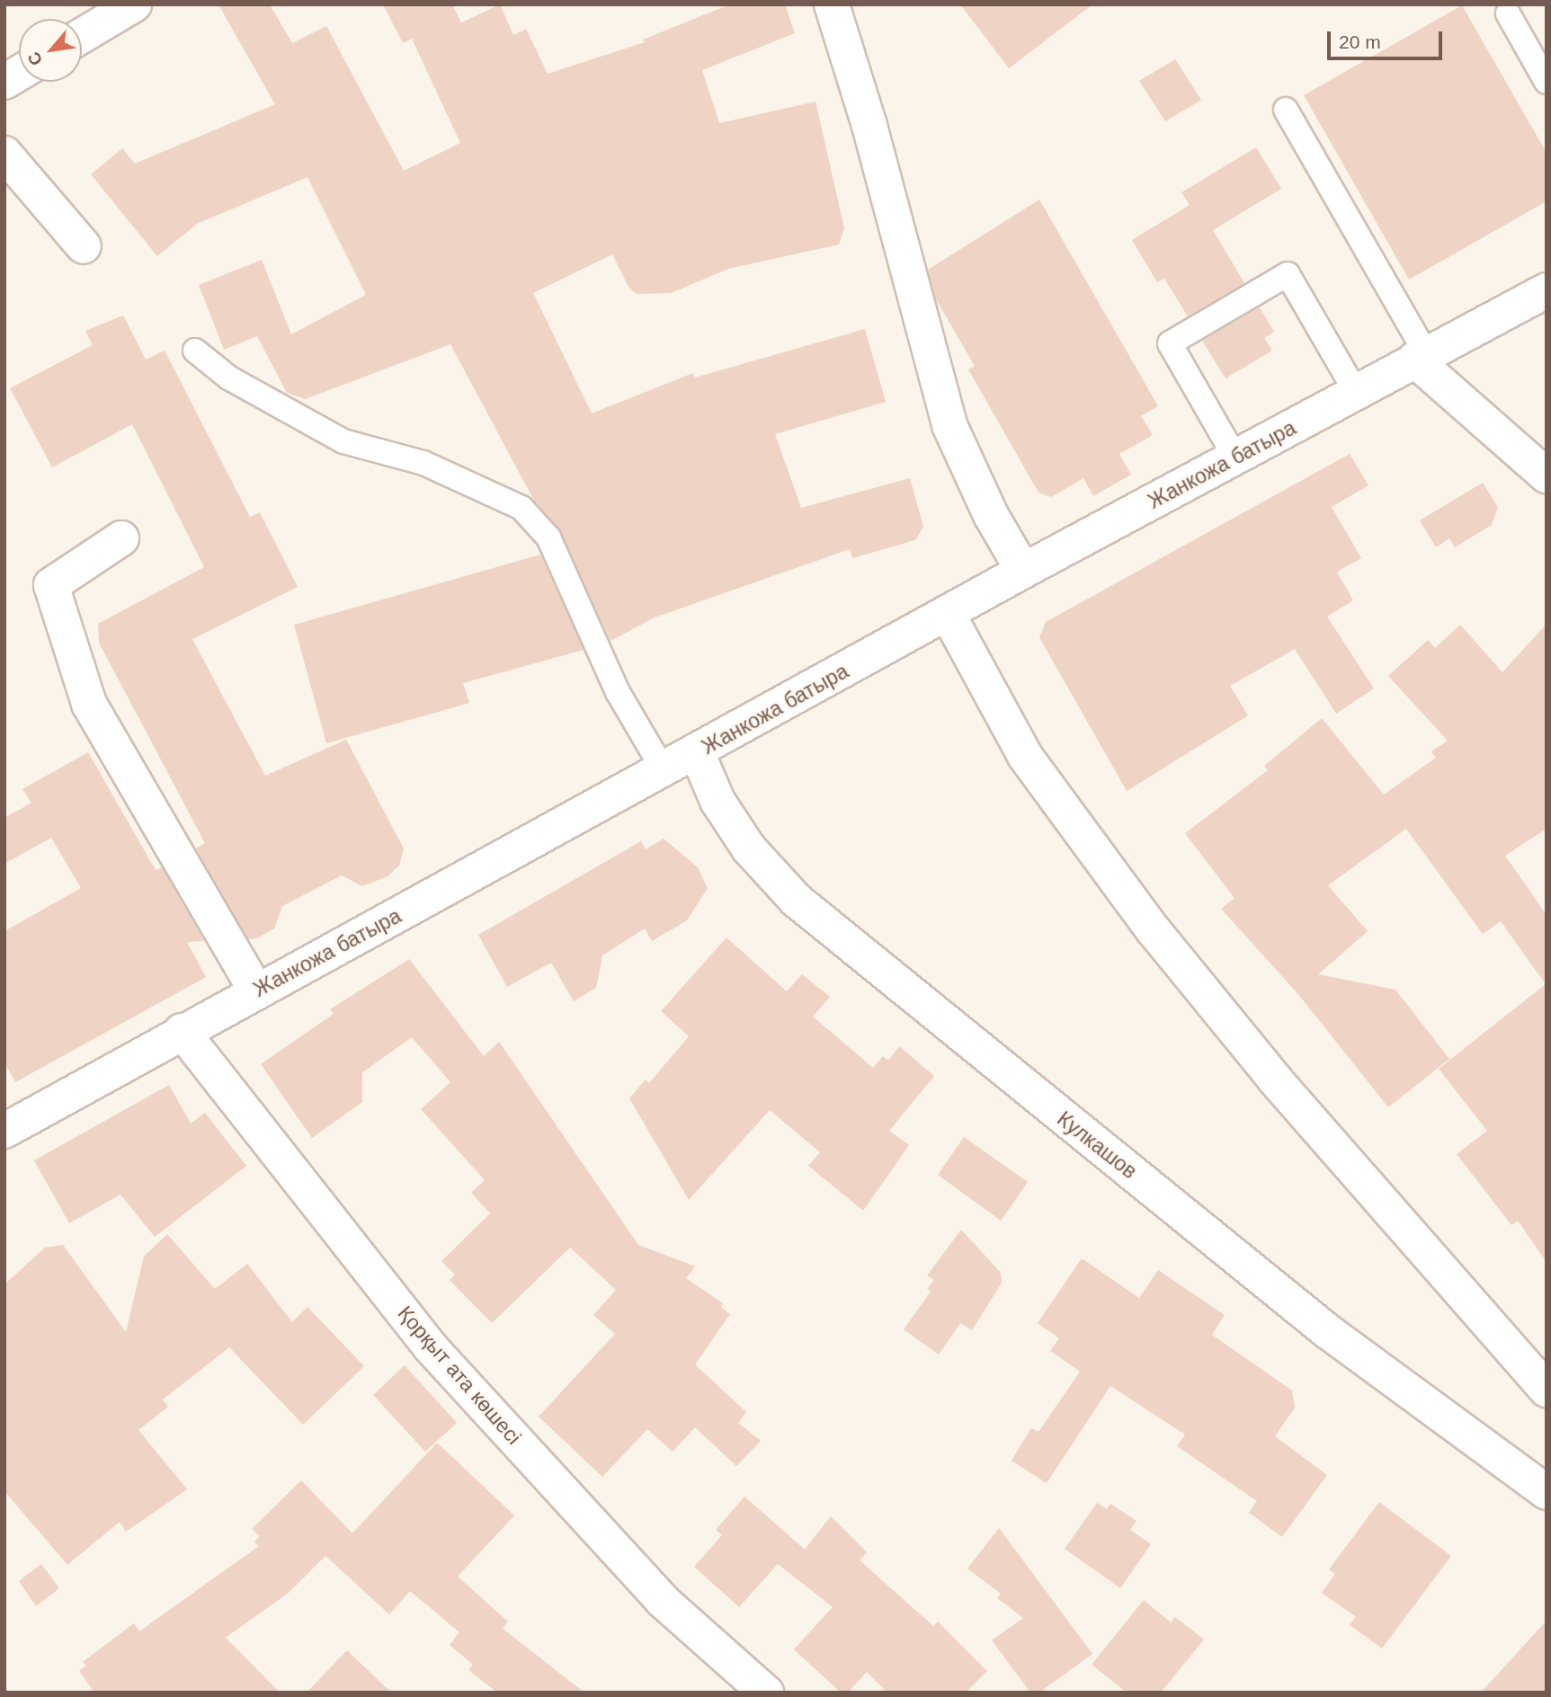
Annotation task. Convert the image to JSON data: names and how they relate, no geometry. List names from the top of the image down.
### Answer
{
  "streets": {
    "street": ["Жанкожа батыра", "Кулкашов", "Қорқыт ата көшесі"]
  },
  "crossings": [
    ["Жанкожа батыра", "Кулкашов"],
    ["Жанкожа батыра", "Қорқыт ата көшесі"]
  ],
  "scale_bar": "20 m",
  "north": "bottom left"
}
